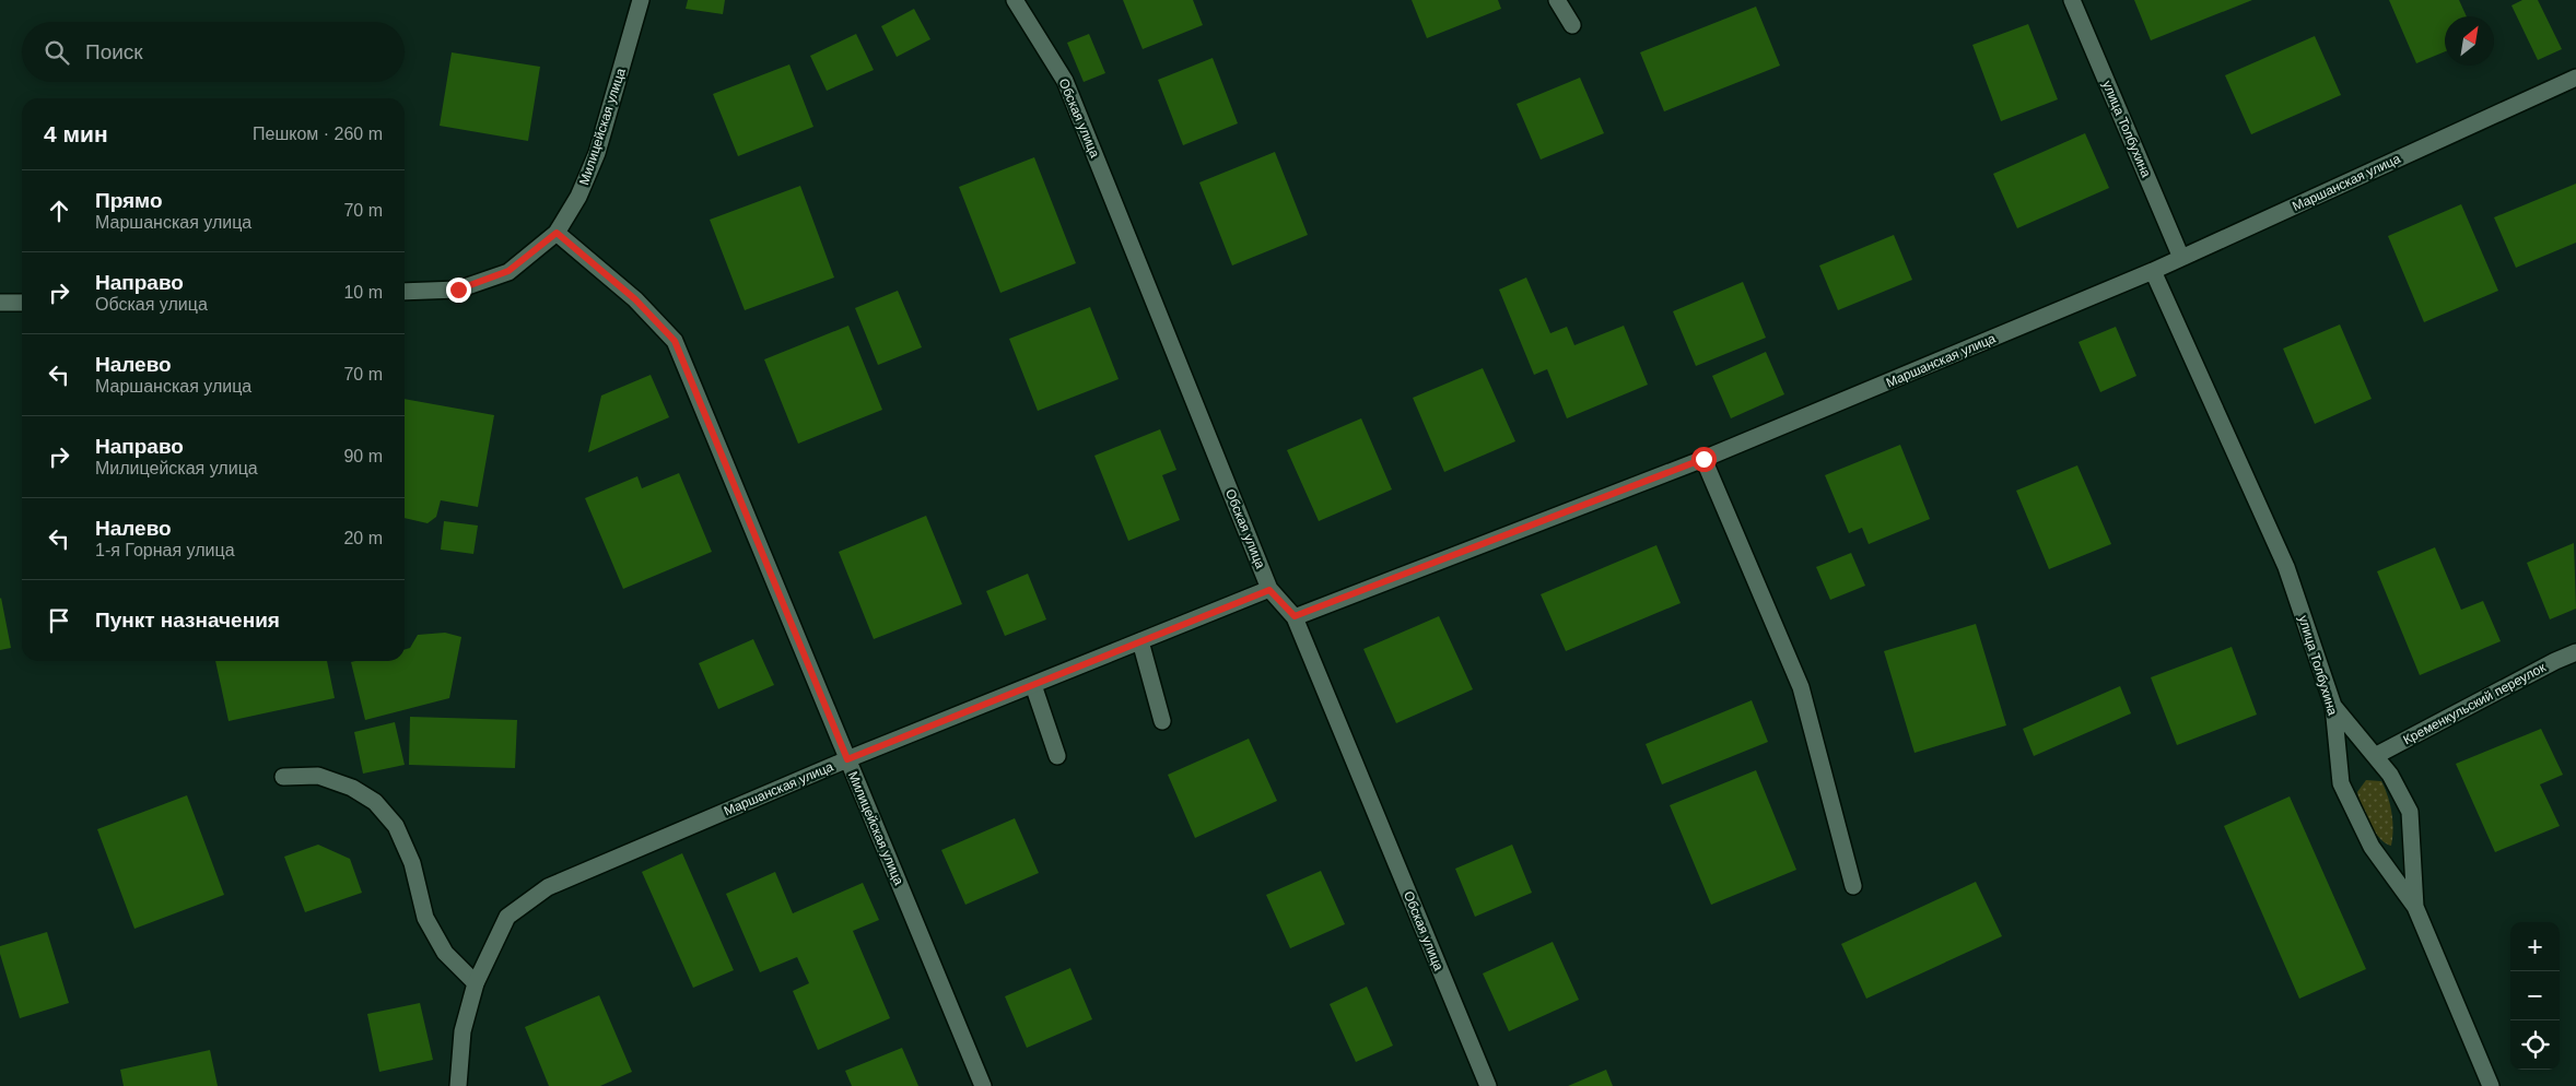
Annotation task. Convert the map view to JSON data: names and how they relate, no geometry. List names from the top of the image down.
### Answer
{
  "streets": {
    "street": [
      "Обская улица",
      "Милицейская улица",
      "улица Толбухина",
      "Маршанская улица",
      "Кременкульский переулок"
    ]
  },
  "crossings": [
    ["Обская улица", "Маршанская улица"],
    ["Милицейская улица", "Маршанская улица"],
    ["улица Толбухина", "Маршанская улица"]
  ],
  "north": "top right",
  "page": {
    "search": "Поиск",
    "heading": ["4 мин", "Пешком · 260 m"],
    "list": [
      ["Прямо", "Маршанская улица", "70 m"],
      ["Направо", "Обская улица", "10 m"],
      ["Налево", "Маршанская улица", "70 m"],
      ["Направо", "Милицейская улица", "90 m"],
      ["Налево", "1-я Горная улица", "20 m"],
      "Пункт назначения"
    ],
    "map_buttons": ["+", "−"]
  }
}
